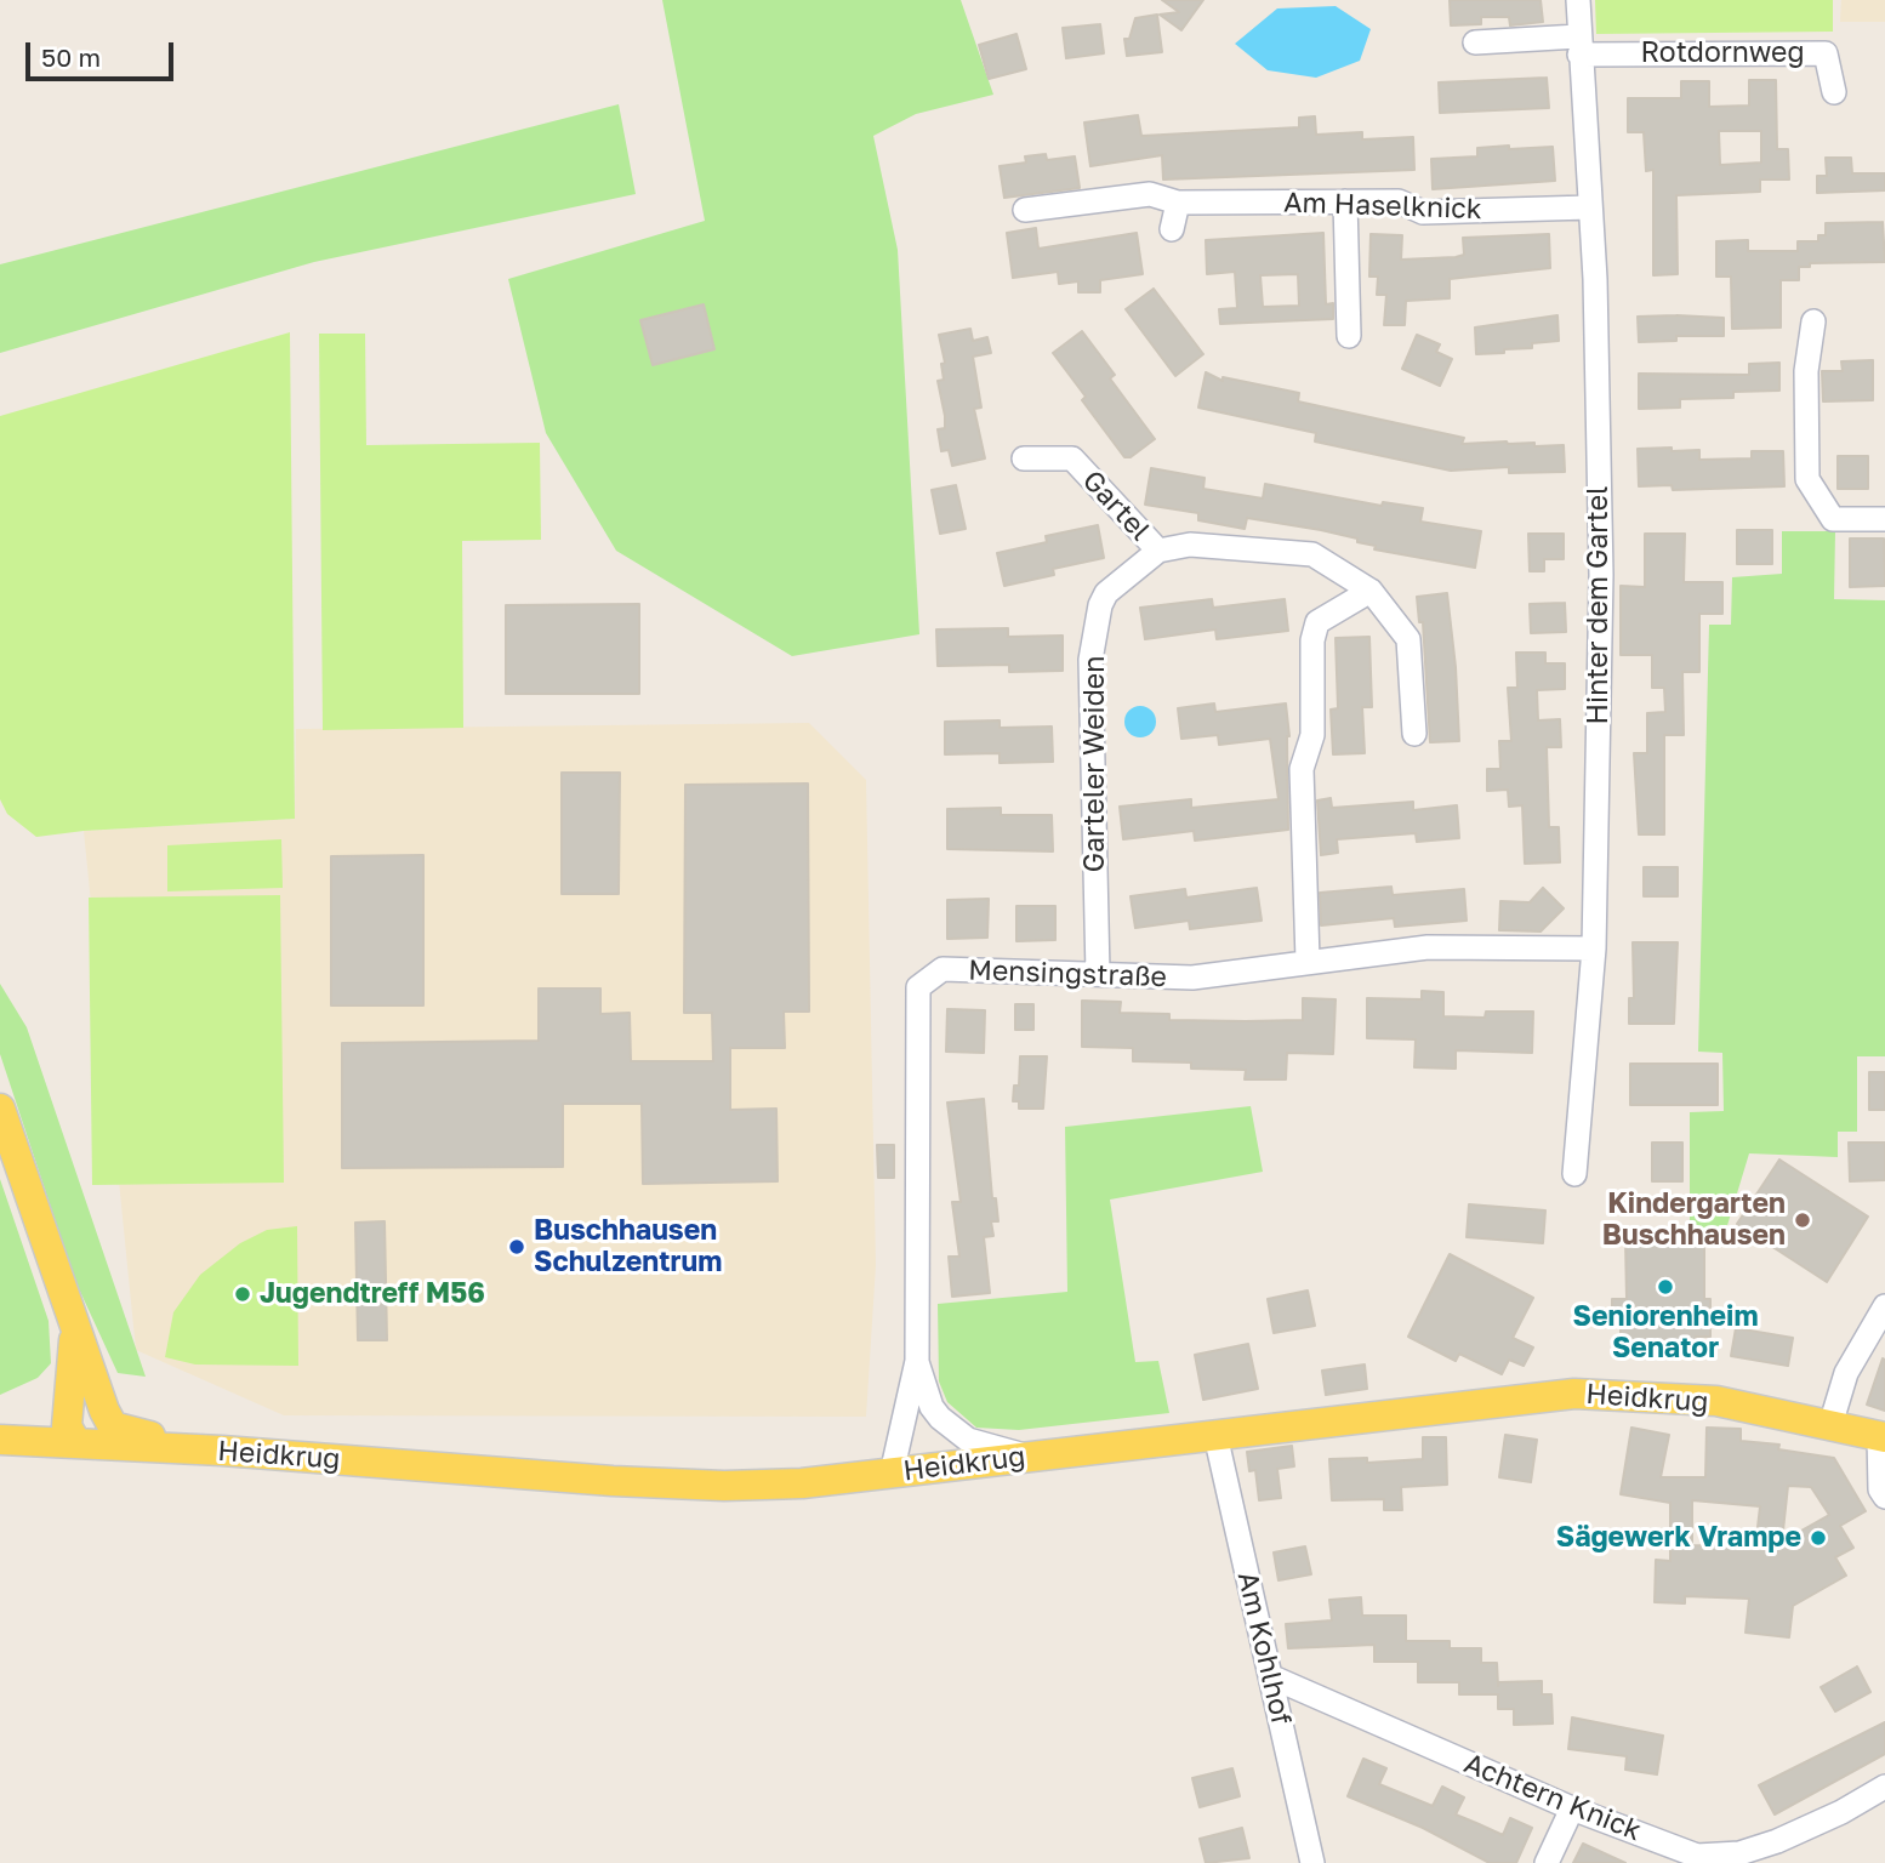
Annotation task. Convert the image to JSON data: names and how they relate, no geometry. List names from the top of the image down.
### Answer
{
  "streets": {
    "main road": ["Heidkrug"],
    "street": [
      "Rotdornweg",
      "Am Haselknick",
      "Gartel",
      "Hinter dem Gartel",
      "Garteler Weiden",
      "Mensingstraße",
      "Am Kohlhof",
      "Achtern Knick"
    ]
  },
  "crossings": [
    ["Rotdornweg", "Hinter dem Gartel"],
    ["Am Haselknick", "Hinter dem Gartel"],
    ["Gartel", "Garteler Weiden"],
    ["Hinter dem Gartel", "Mensingstraße"],
    ["Garteler Weiden", "Mensingstraße"],
    ["Mensingstraße", "Heidkrug"],
    ["Heidkrug", "Am Kohlhof"],
    ["Am Kohlhof", "Achtern Knick"]
  ],
  "places": [
    "Kindergarten Buschhausen",
    "Buschhausen Schulzentrum",
    "Seniorenheim Senator",
    "Jugendtreff M56",
    "Sägewerk Vrampe"
  ],
  "scale_bar": "50 m"
}
